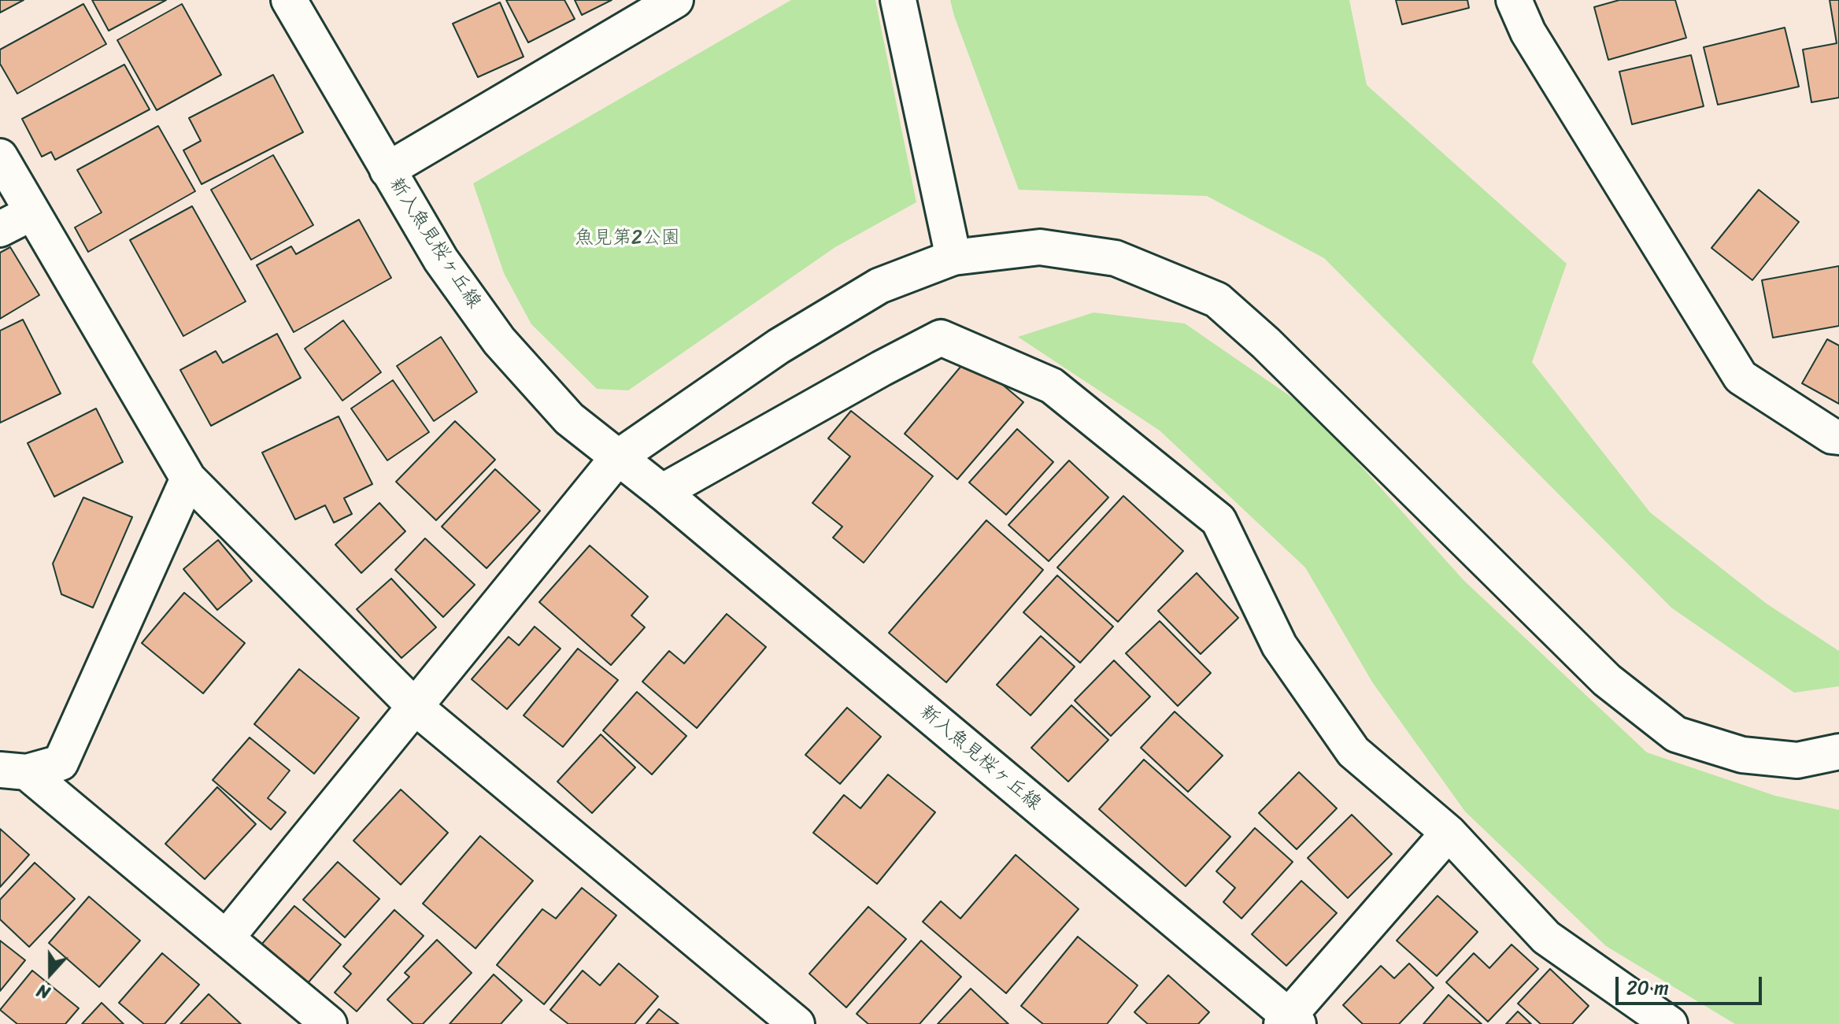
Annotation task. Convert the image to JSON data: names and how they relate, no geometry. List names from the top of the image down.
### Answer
{
  "streets": {
    "street": ["新入魚見桜ヶ丘線"]
  },
  "parks": ["魚見第2公園"],
  "scale_bar": "20 m",
  "north": "bottom"
}
